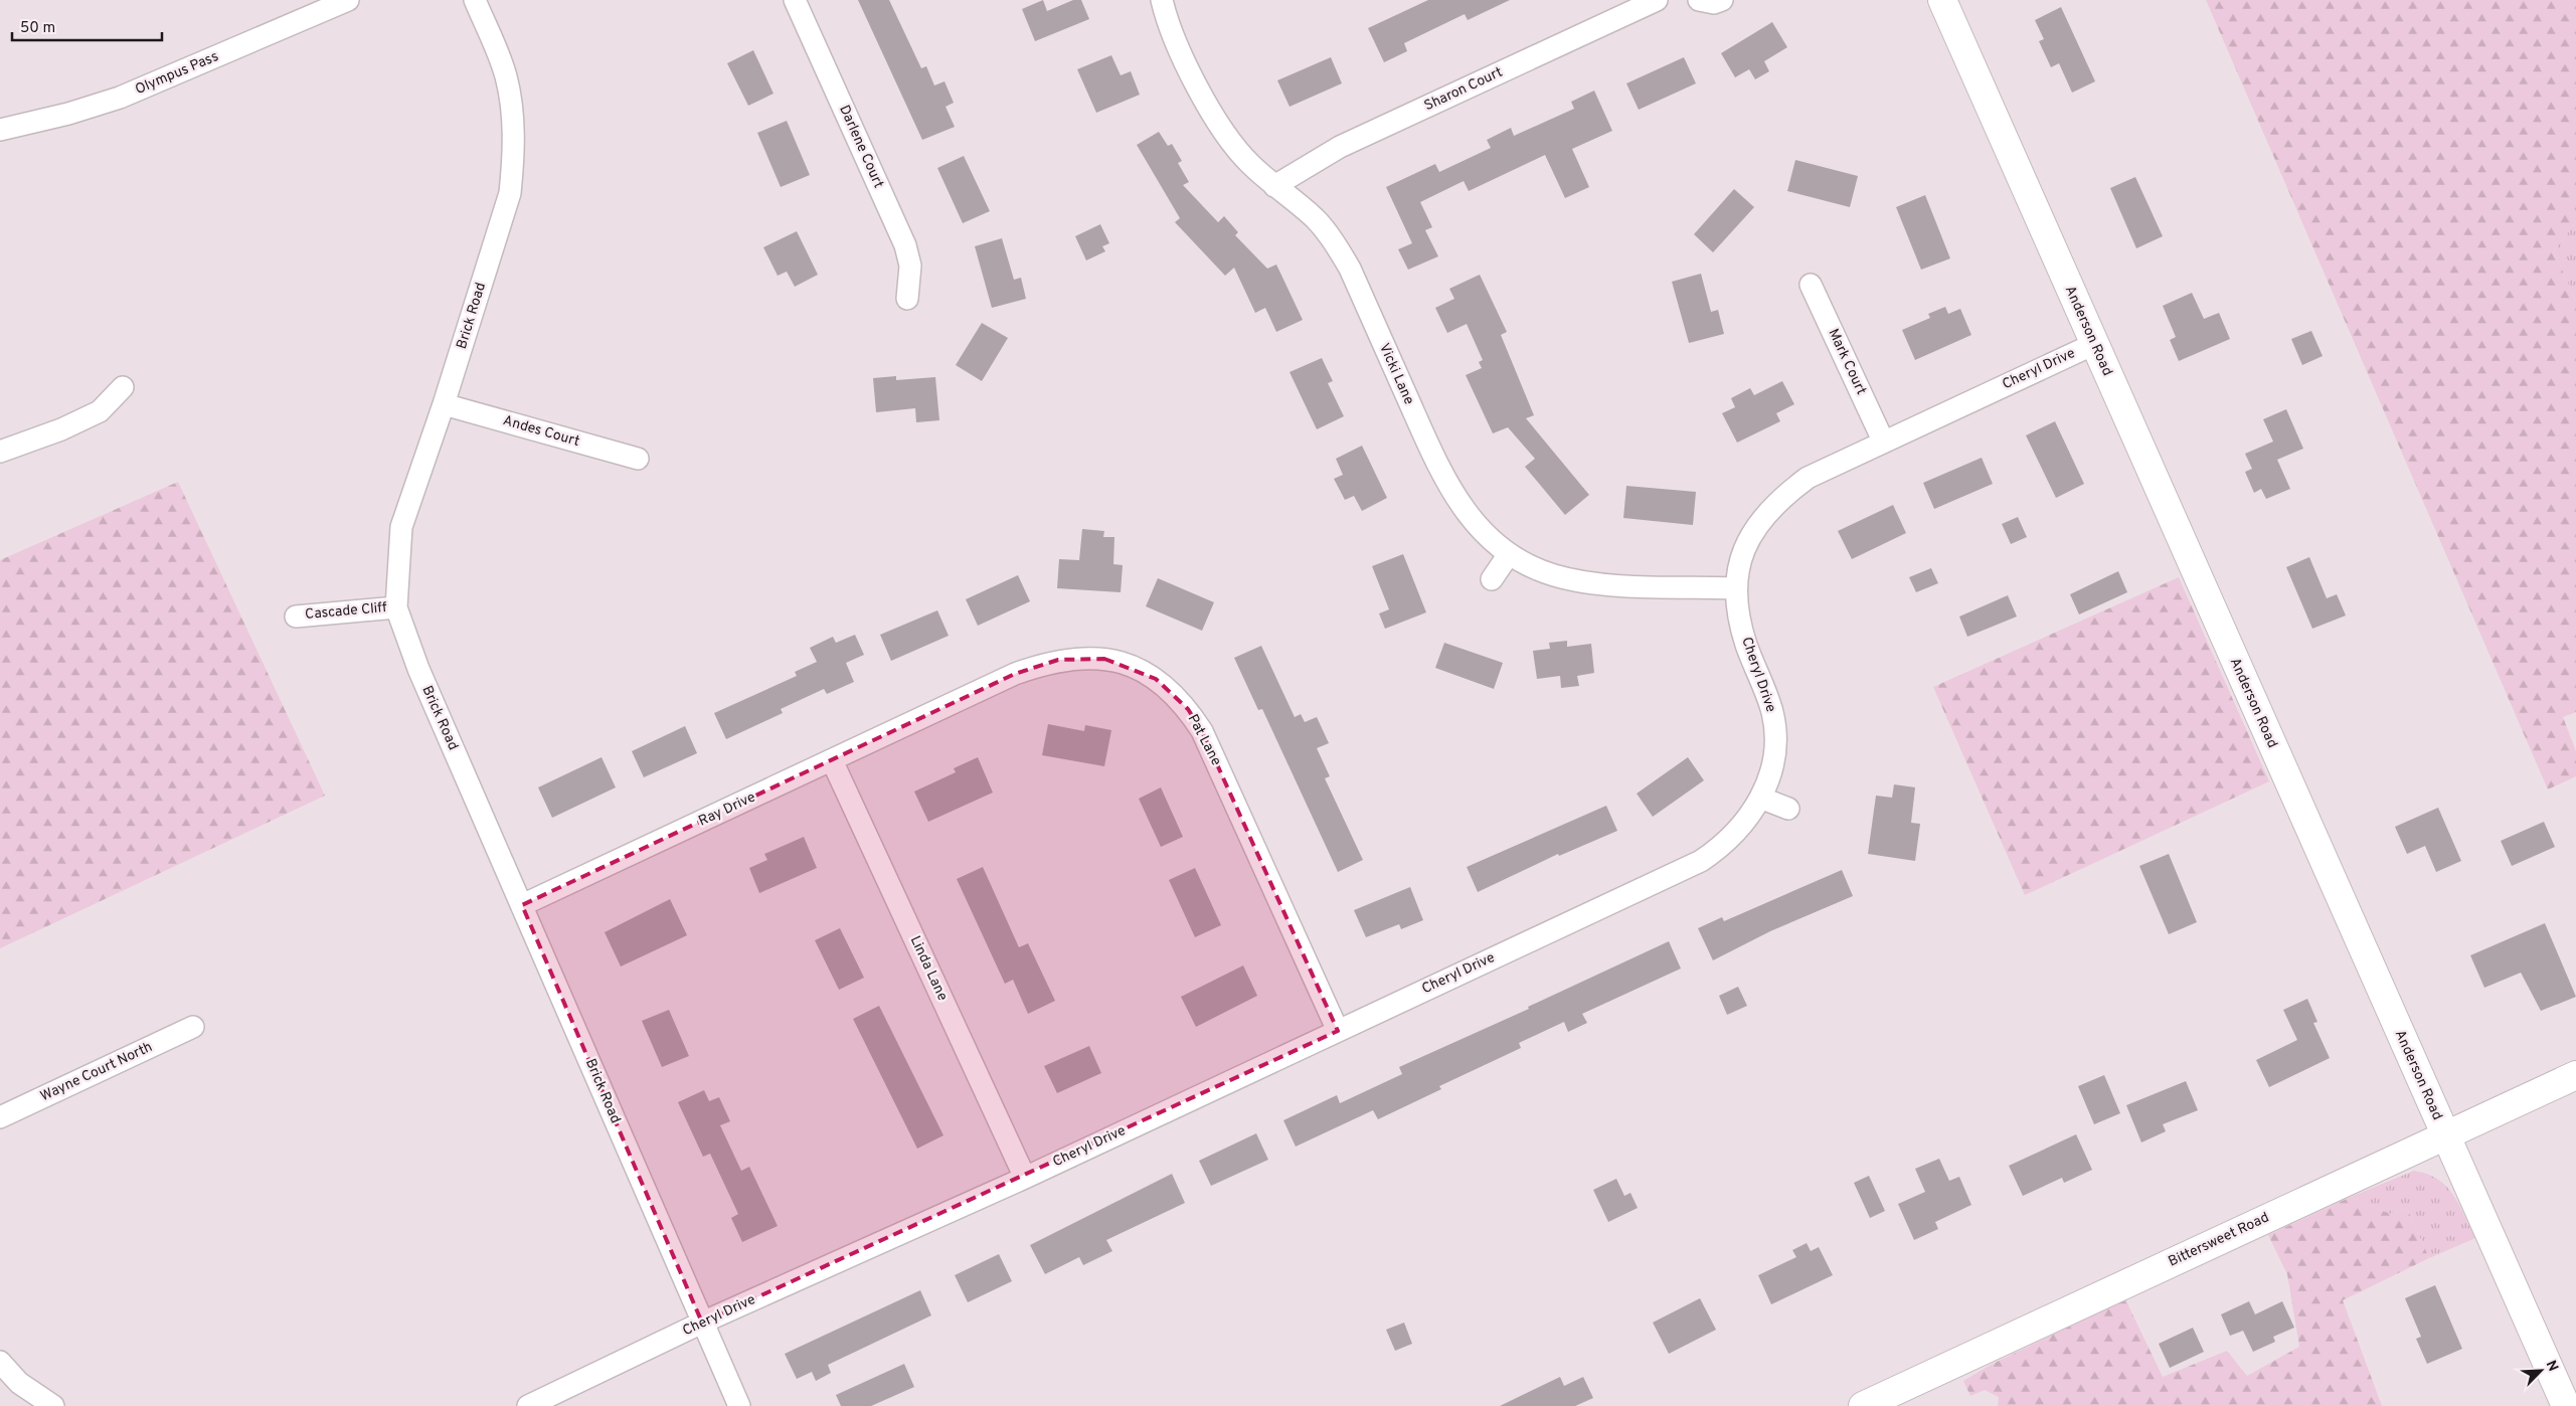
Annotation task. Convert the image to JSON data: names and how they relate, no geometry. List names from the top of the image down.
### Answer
{
  "streets": {
    "street": [
      "Olympus Pass",
      "Sharon Court",
      "Darlene Court",
      "Brick Road",
      "Anderson Road",
      "Mark Court",
      "Cheryl Drive",
      "Vicki Lane",
      "Andes Court",
      "Cascade Cliff",
      "Pat Lane",
      "Ray Drive",
      "Linda Lane",
      "Wayne Court North",
      "Bittersweet Road"
    ]
  },
  "crossings": [
    ["Sharon Court", "Vicki Lane"],
    ["Brick Road", "Cheryl Drive"],
    ["Brick Road", "Andes Court"],
    ["Brick Road", "Cascade Cliff"],
    ["Brick Road", "Ray Drive"],
    ["Anderson Road", "Cheryl Drive"],
    ["Anderson Road", "Bittersweet Road"],
    ["Mark Court", "Cheryl Drive"],
    ["Cheryl Drive", "Vicki Lane"],
    ["Cheryl Drive", "Pat Lane"],
    ["Cheryl Drive", "Linda Lane"],
    ["Pat Lane", "Ray Drive"],
    ["Ray Drive", "Linda Lane"]
  ],
  "scale_bar": "50 m",
  "north": "top right"
}
